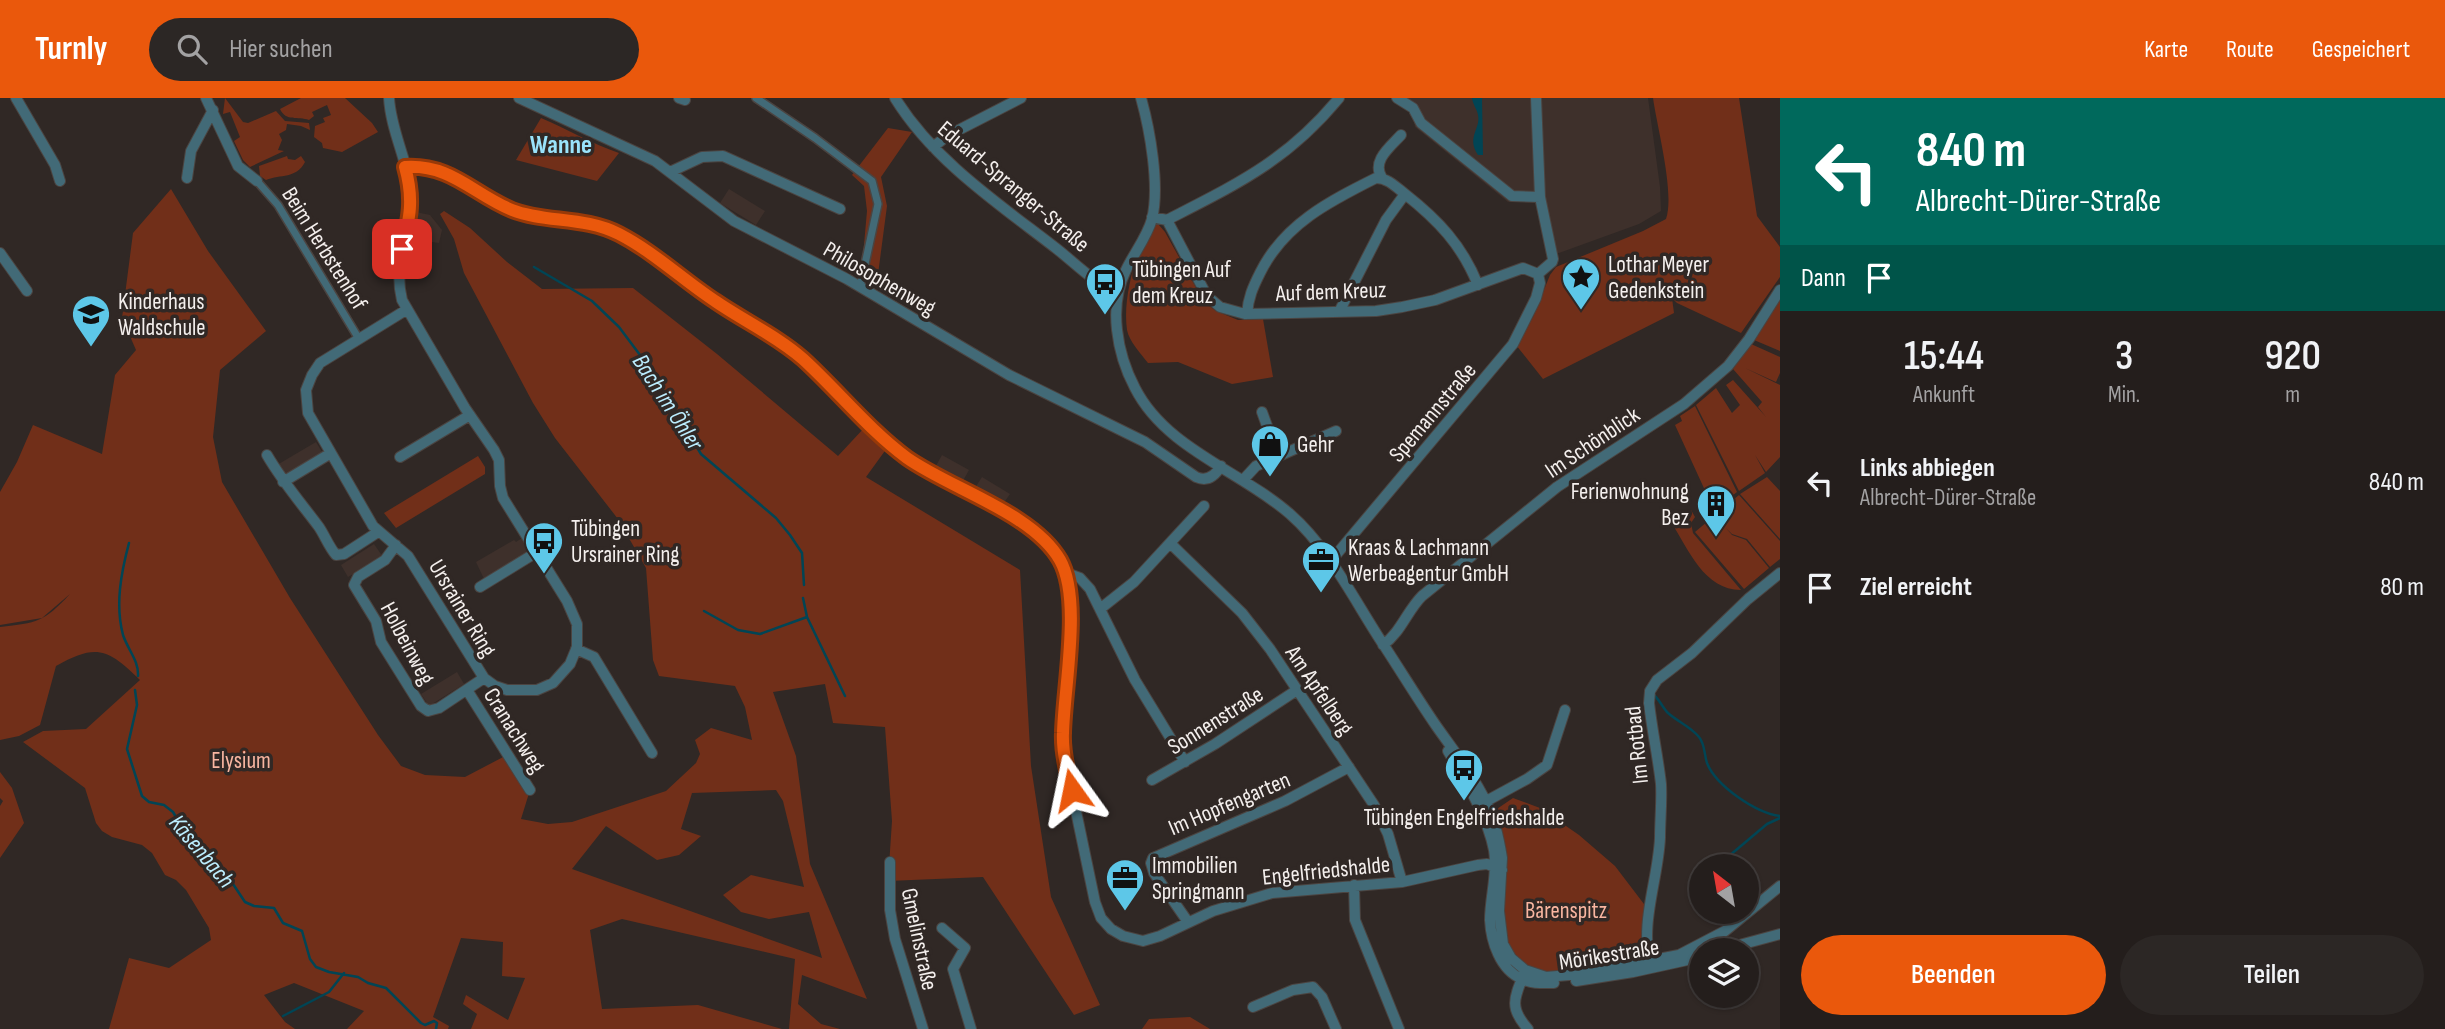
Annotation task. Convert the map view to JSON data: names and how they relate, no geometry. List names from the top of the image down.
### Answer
{
  "streets": {
    "street": [
      "Eduard-Spranger-Straße",
      "Beim Herbstenhof",
      "Philosophenweg",
      "Auf dem Kreuz",
      "Spemannstraße",
      "Im Schönblick",
      "Ursrainer Ring",
      "Holbeinweg",
      "Am Apfelberg",
      "Sonnenstraße",
      "Cranachweg",
      "Im Rotbad",
      "Im Hopfengarten",
      "Engelfriedshalde",
      "Gmelinstraße",
      "Mörikestraße"
    ]
  },
  "crossings": [
    ["Beim Herbstenhof", "Ursrainer Ring"],
    ["Auf dem Kreuz", "Spemannstraße"],
    ["Ursrainer Ring", "Holbeinweg"],
    ["Holbeinweg", "Cranachweg"],
    ["Am Apfelberg", "Sonnenstraße"],
    ["Am Apfelberg", "Im Hopfengarten"],
    ["Am Apfelberg", "Engelfriedshalde"],
    ["Im Rotbad", "Mörikestraße"],
    ["Im Hopfengarten", "Engelfriedshalde"]
  ],
  "districts": ["Wanne"],
  "water": ["Bach im Öhler", "Käsenbach"],
  "parks": ["Elysium", "Bärenspitz"],
  "places": {
    "place": ["Lothar Meyer Gedenkstein"],
    "bus stop": ["Tübingen Auf dem Kreuz", "Tübingen Ursrainer Ring", "Tübingen Engelfriedshalde"],
    "school or university": ["Kinderhaus Waldschule"],
    "shop": ["Gehr"],
    "building": ["Ferienwohnung Bez"],
    "office": ["Kraas & Lachmann Werbeagentur GmbH", "Immobilien Springmann"]
  },
  "north": "top left",
  "page": {
    "header": "Turnly",
    "search": "Hier suchen",
    "nav": ["Karte", "Route", "Gespeichert"],
    "turn": ["840 m", "Albrecht-Dürer-Straße"],
    "then": "Dann",
    "eta": [
      "15:44",
      "Ankunft",
      "3",
      "Min.",
      "920",
      "m"
    ],
    "list": [
      {
        "name": "Links abbiegen",
        "note": "Albrecht-Dürer-Straße",
        "value": "840 m"
      },
      {
        "name": "Ziel erreicht",
        "value": "80 m"
      }
    ],
    "buttons": ["Beenden", "Teilen"]
  }
}
